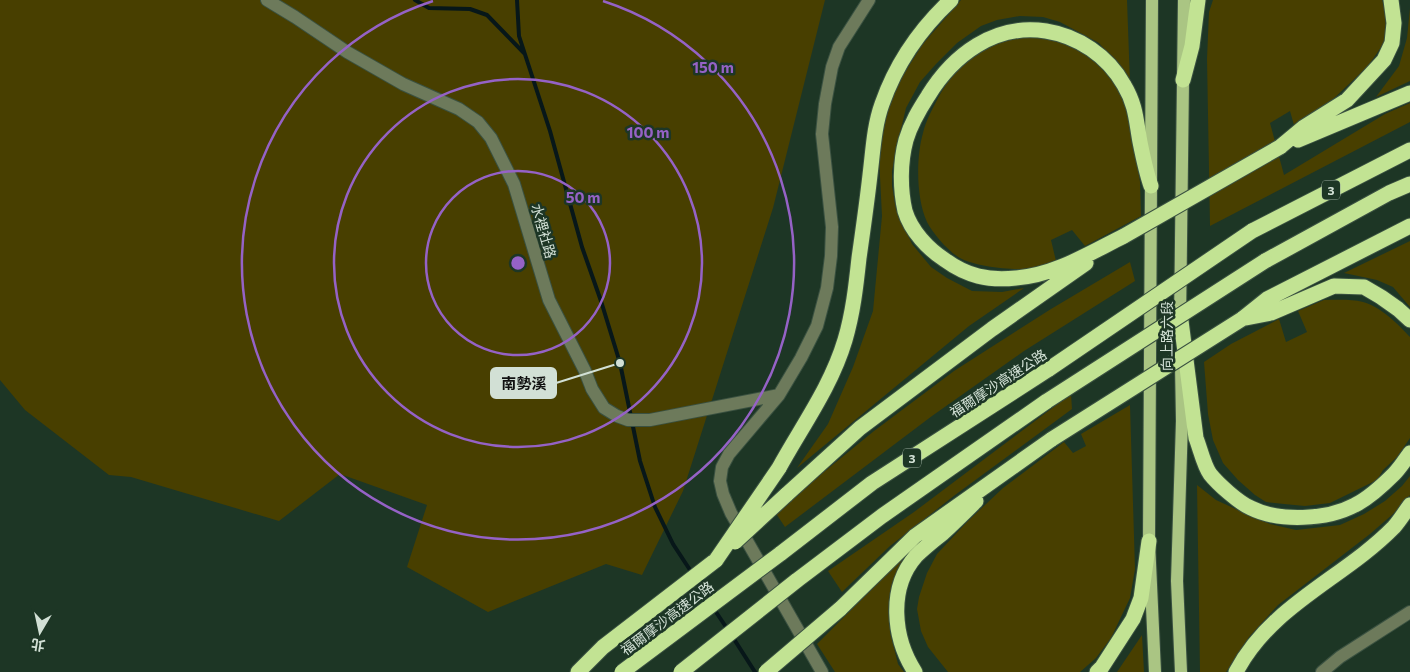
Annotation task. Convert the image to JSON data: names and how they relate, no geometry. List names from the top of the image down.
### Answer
{
  "streets": {
    "highway": ["3", "福爾摩沙高速公路"],
    "main road": ["向上路六段"],
    "street": ["水裡社路"]
  },
  "places": ["南勢溪"],
  "north": "bottom",
  "rings": ["150 m", "100 m", "50 m"]
}
